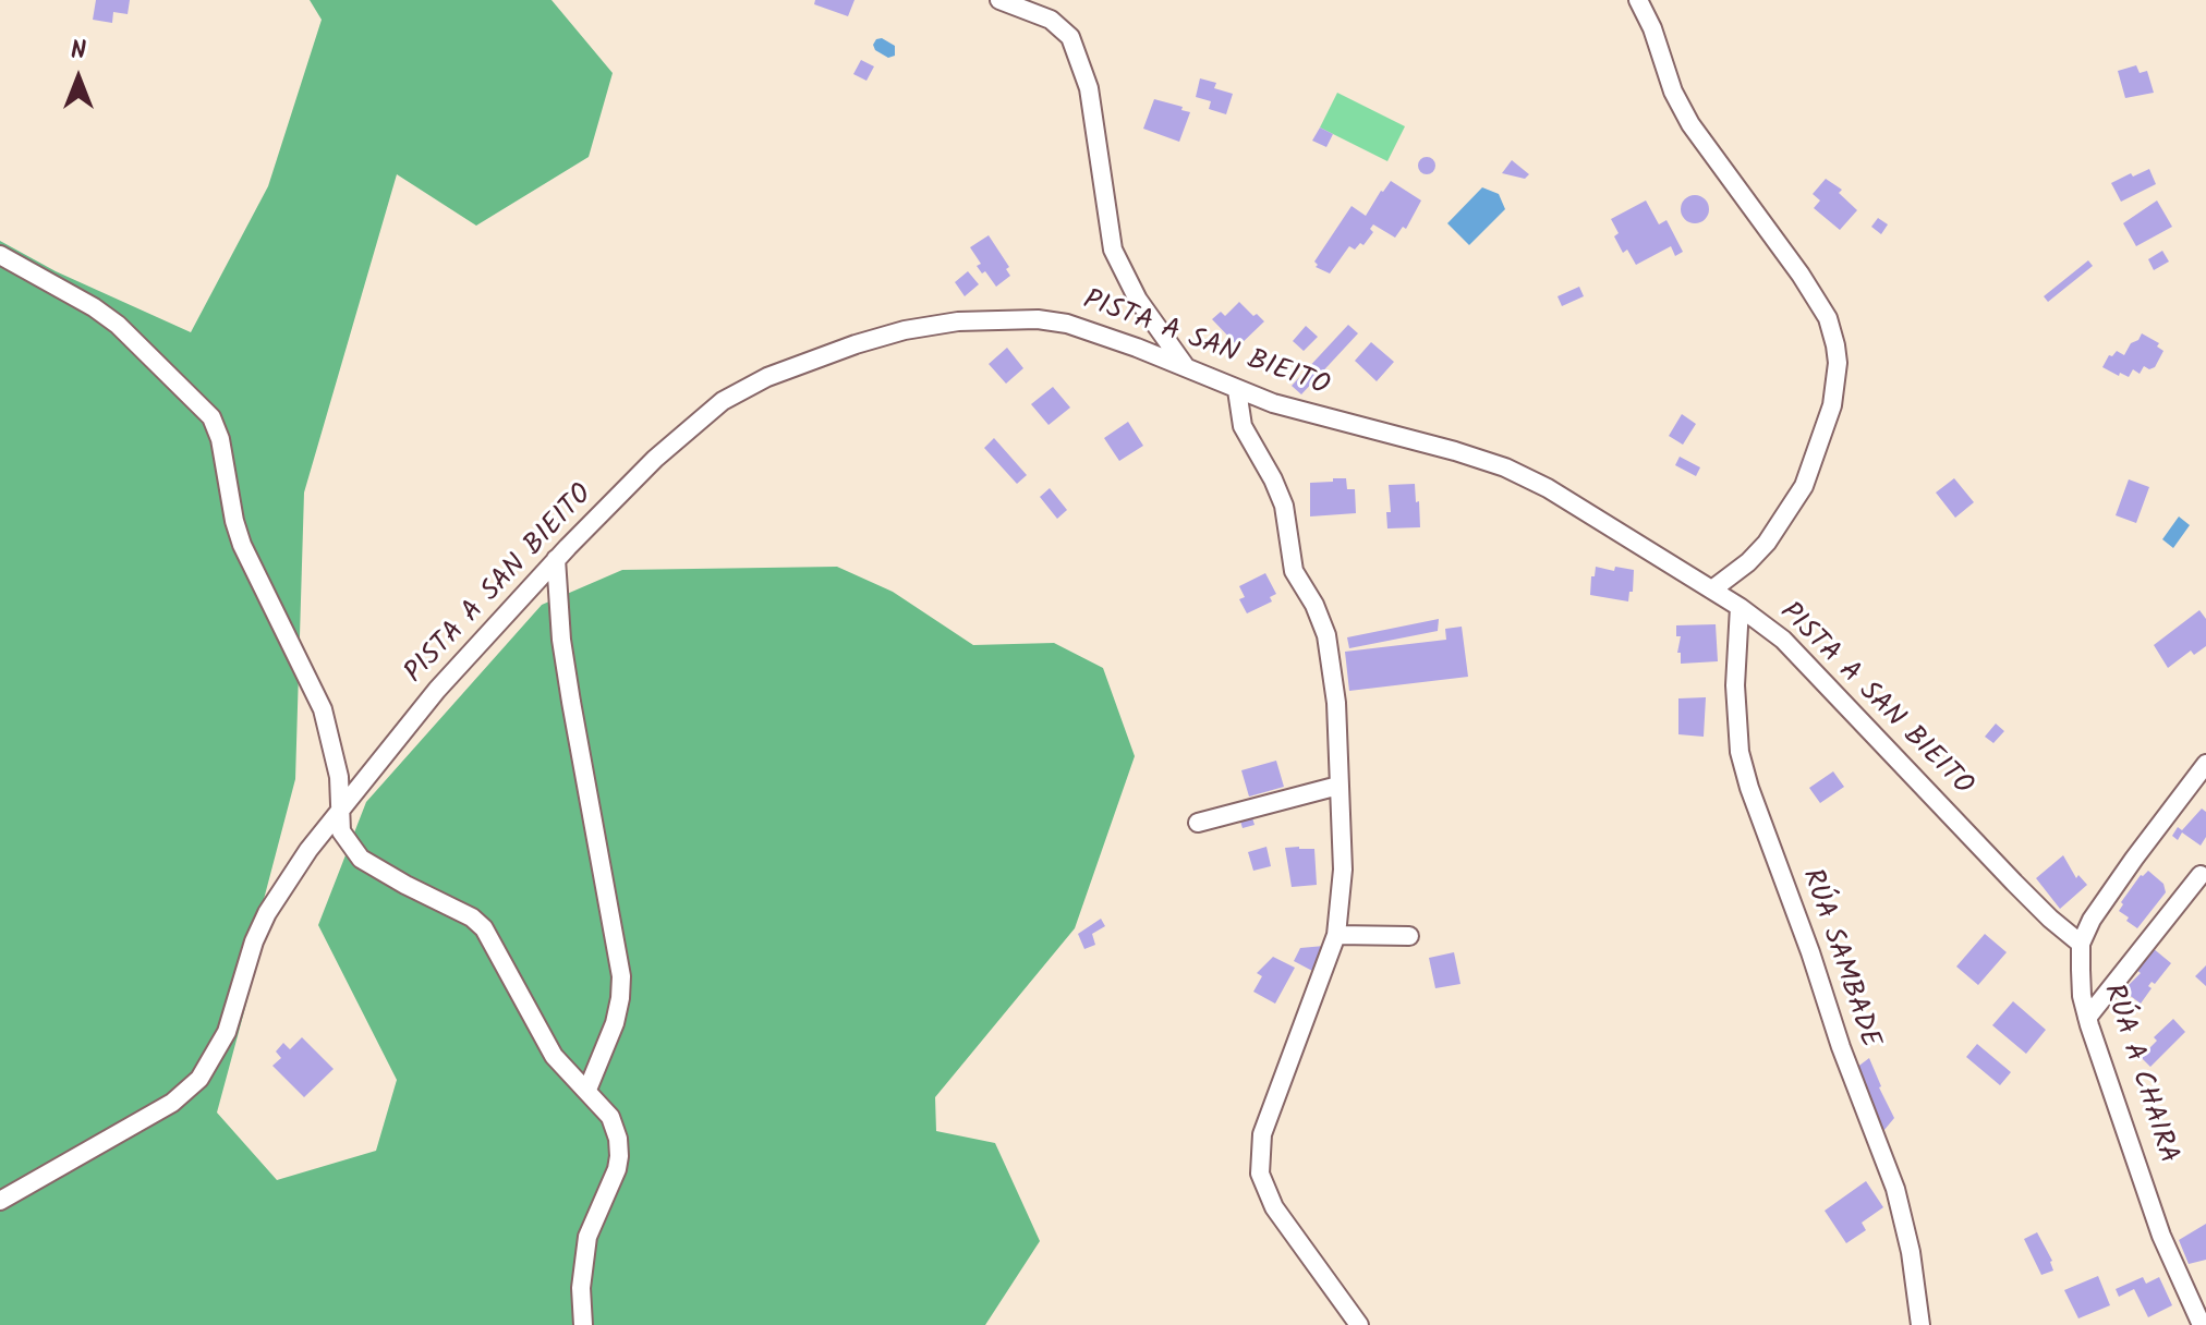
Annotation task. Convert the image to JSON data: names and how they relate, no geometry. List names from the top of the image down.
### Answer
{
  "streets": {
    "street": ["PISTA A SAN BIEITO", "RÚA SAMBADE", "RÚA A CHAIRA"]
  },
  "crossings": [
    ["PISTA A SAN BIEITO", "RÚA SAMBADE"],
    ["PISTA A SAN BIEITO", "RÚA A CHAIRA"]
  ],
  "north": "top"
}
